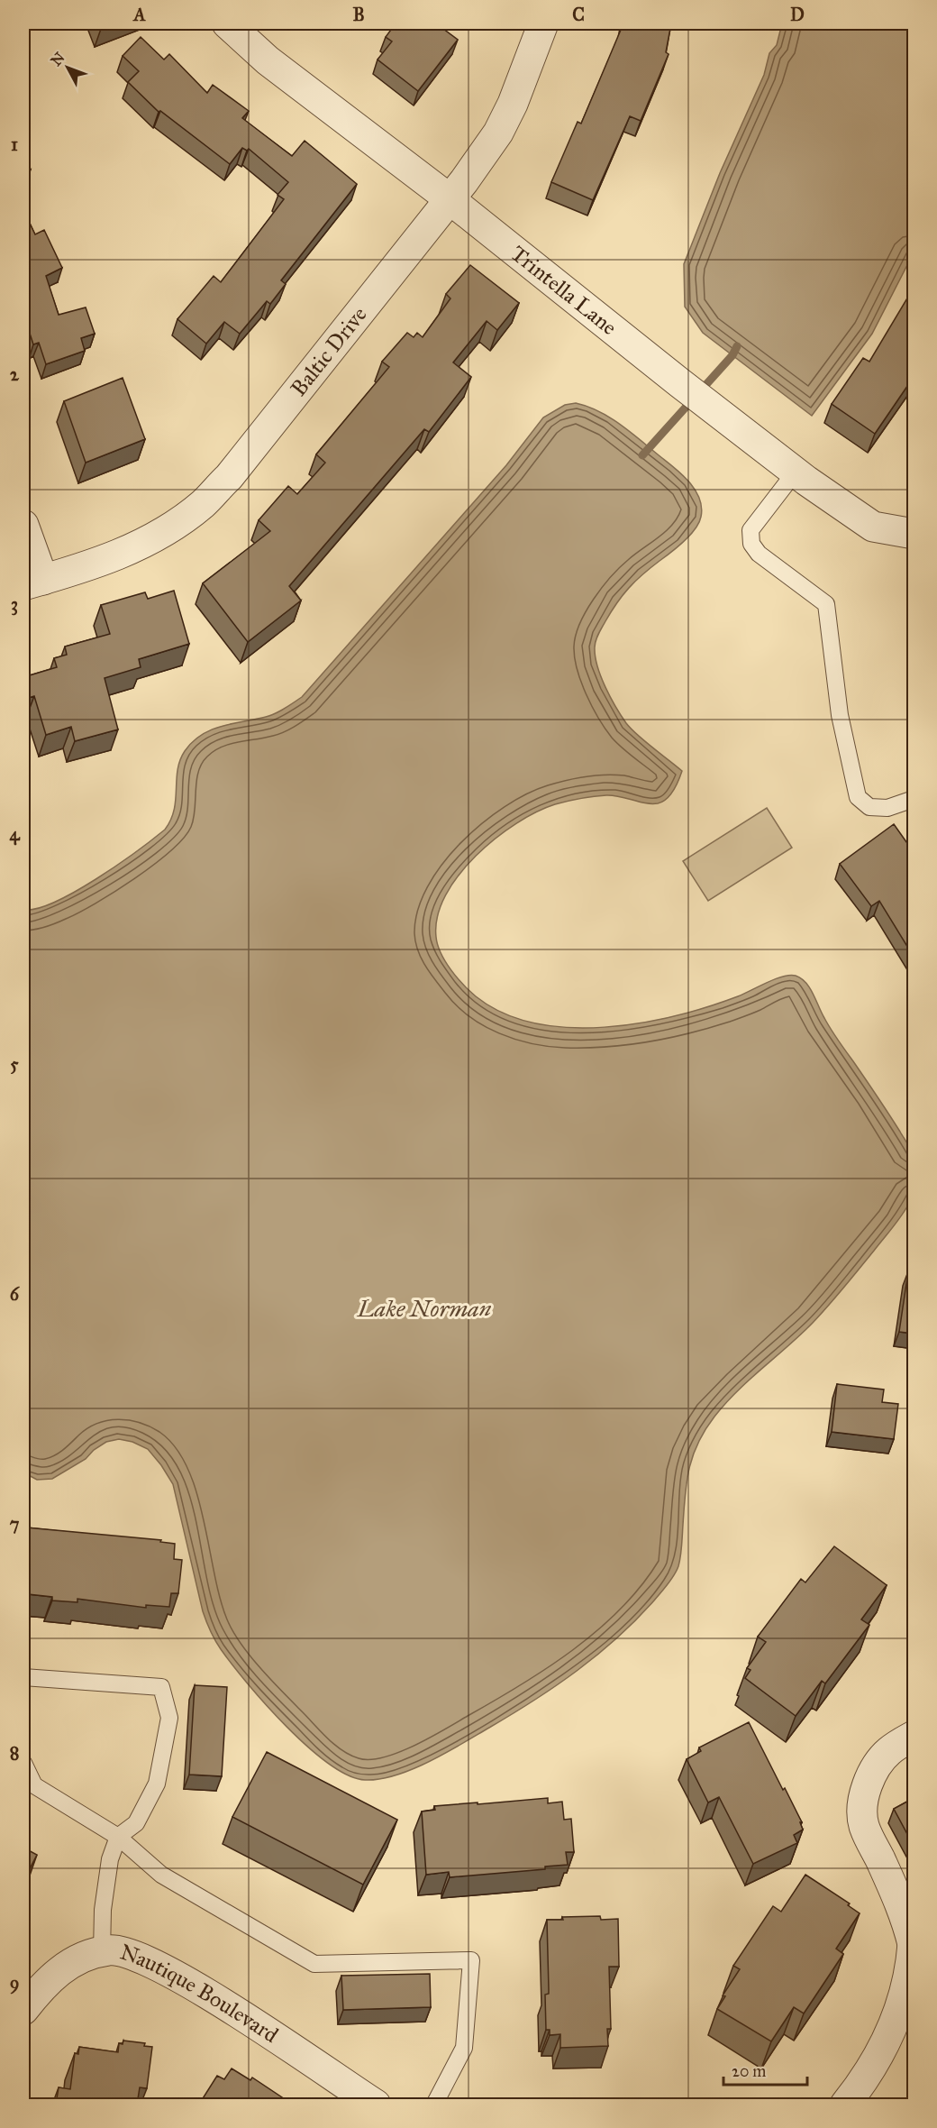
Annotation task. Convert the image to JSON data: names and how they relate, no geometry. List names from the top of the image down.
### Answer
{
  "streets": {
    "street": ["Trintella Lane", "Baltic Drive", "Nautique Boulevard"]
  },
  "crossings": [
    ["Trintella Lane", "Baltic Drive"]
  ],
  "water": ["Lake Norman"],
  "scale_bar": "20 m",
  "north": "top left",
  "grid": {
    "columns": [
      "A",
      "B",
      "C",
      "D"
    ],
    "rows": [
      "1",
      "2",
      "3",
      "4",
      "5",
      "6",
      "7",
      "8",
      "9"
    ]
  }
}
